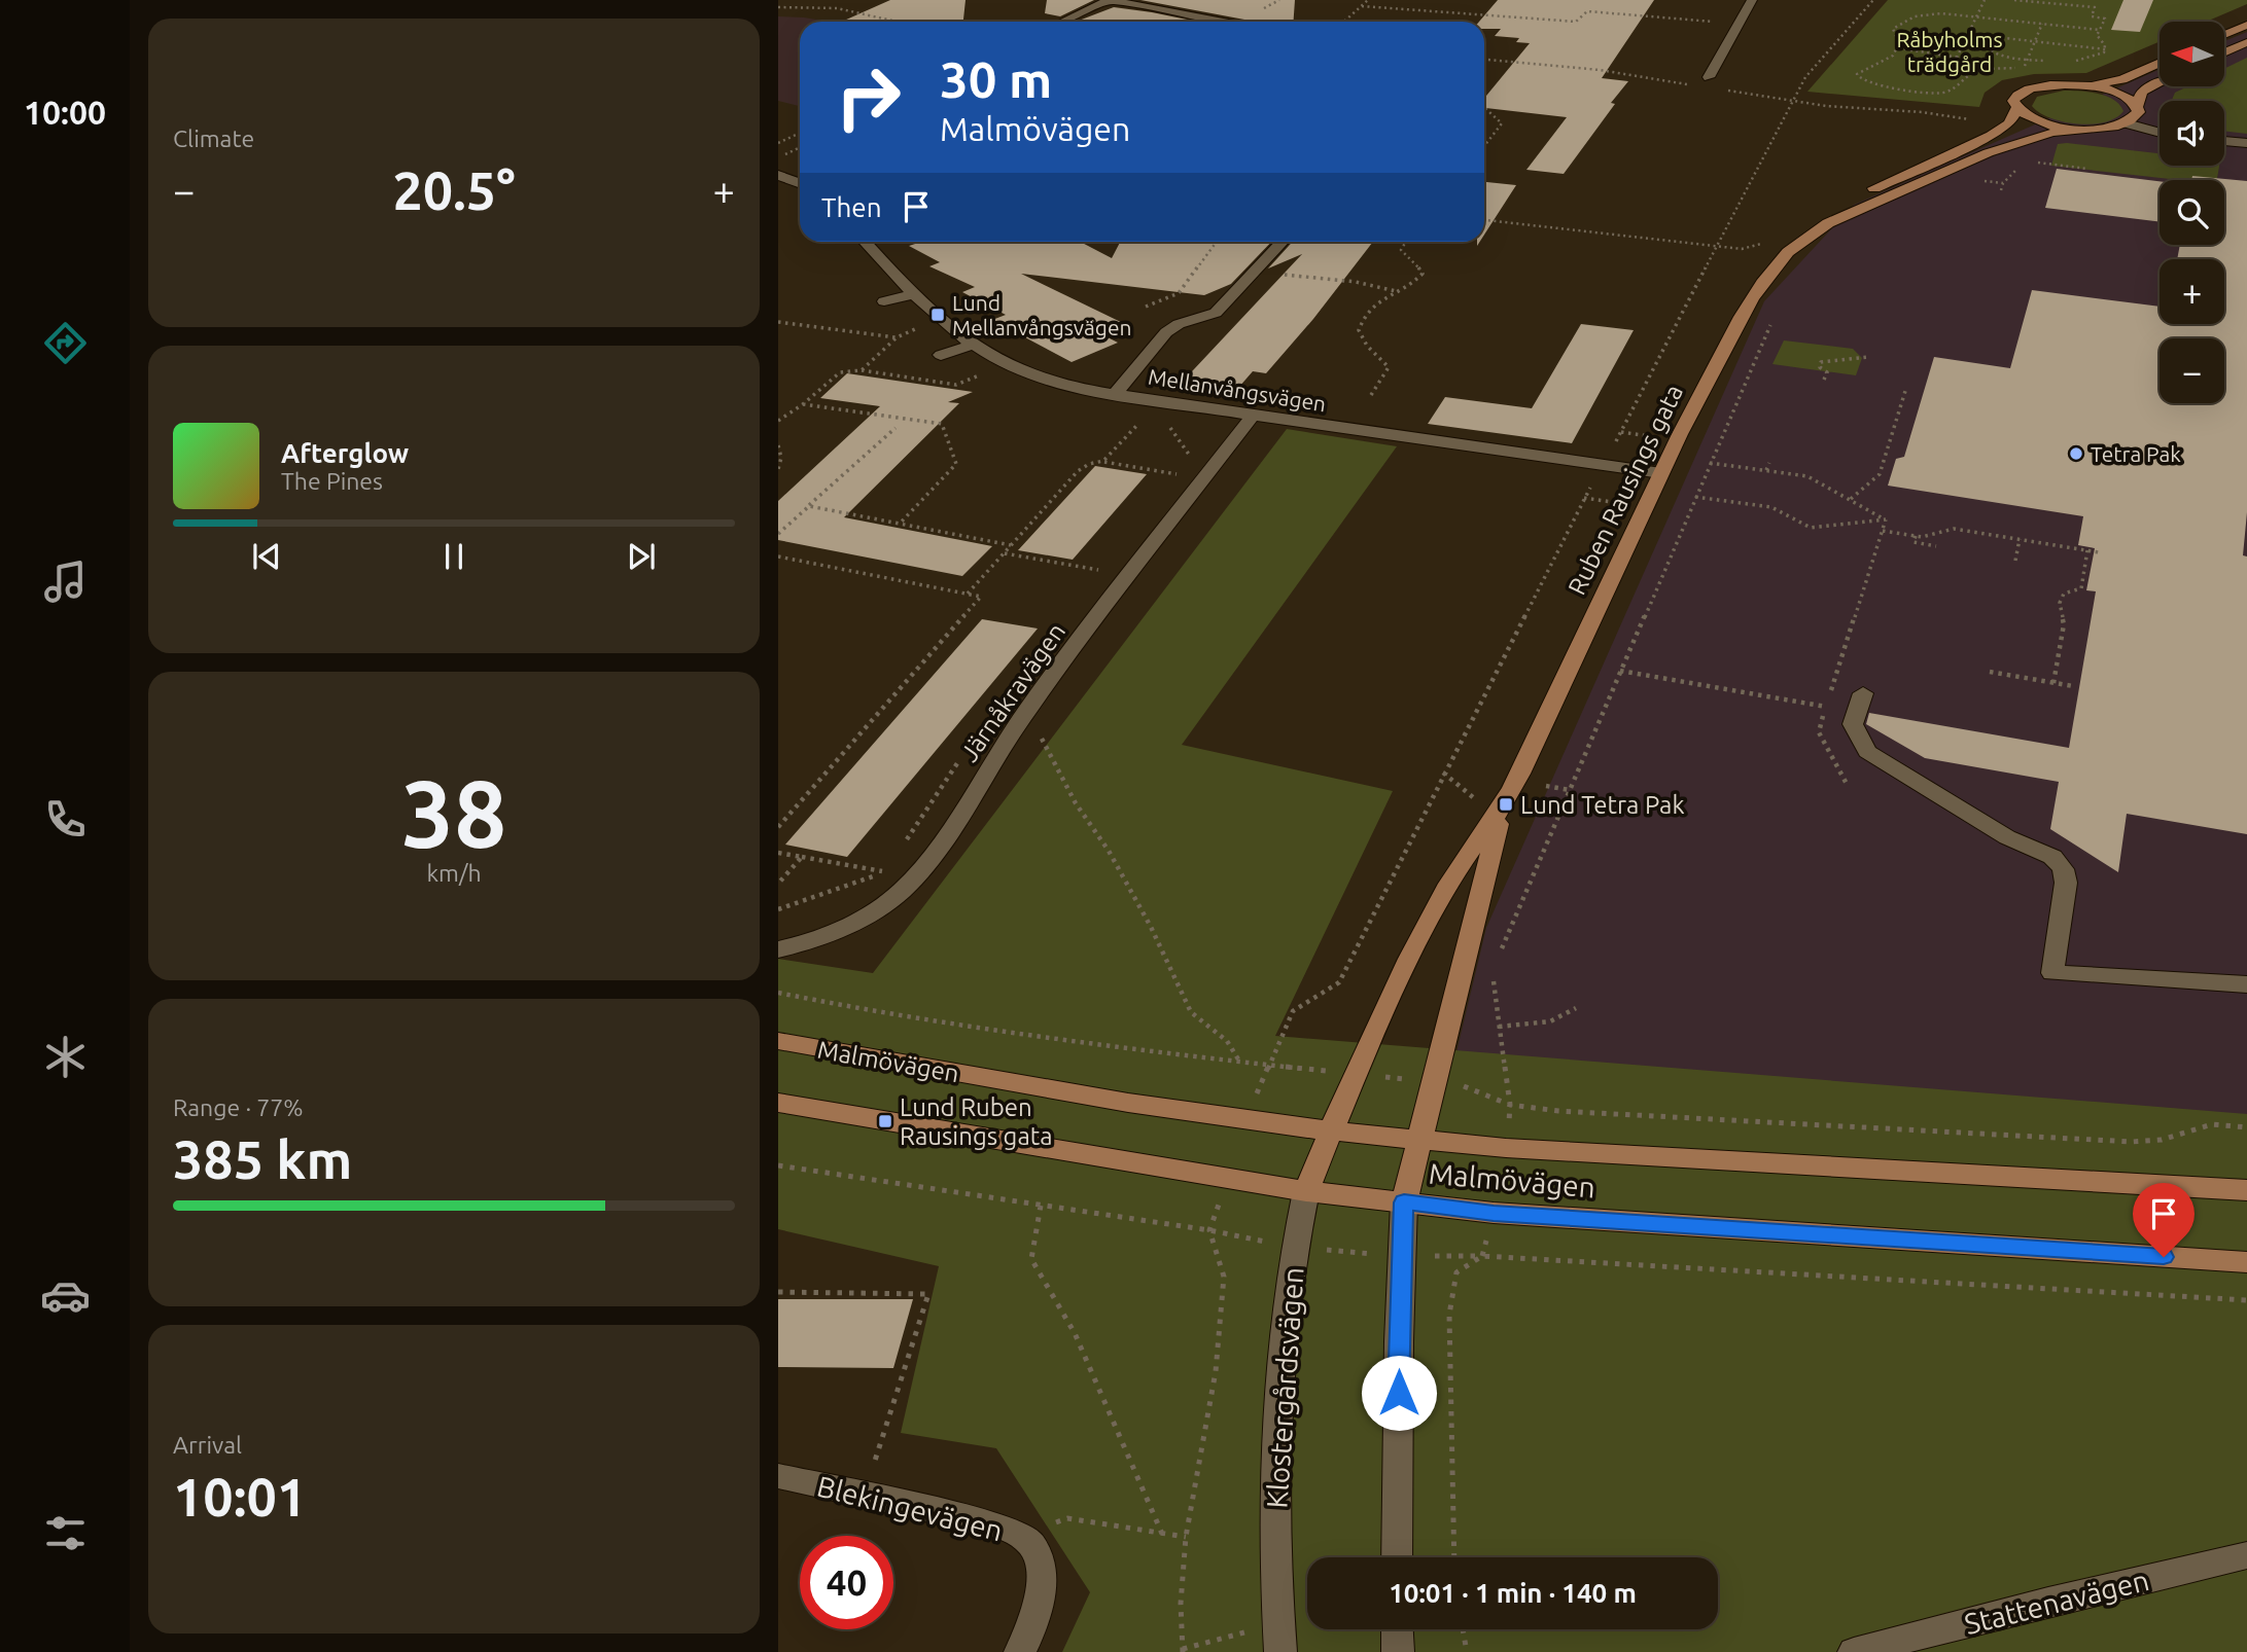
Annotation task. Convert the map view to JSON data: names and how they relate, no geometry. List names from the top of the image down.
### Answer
{
  "streets": {
    "main road": ["Ruben Rausings gata", "Malmövägen", "Klostergårdsvägen"],
    "street": [
      "Mellanvångsvägen",
      "Järnåkravägen",
      "Blekingevägen",
      "Stattenavägen"
    ]
  },
  "crossings": [
    ["Mellanvångsvägen", "Ruben Rausings gata"],
    ["Mellanvångsvägen", "Järnåkravägen"],
    ["Ruben Rausings gata", "Malmövägen"],
    ["Ruben Rausings gata", "Klostergårdsvägen"],
    ["Malmövägen", "Klostergårdsvägen"]
  ],
  "parks": ["Råbyholms trädgård"],
  "places": {
    "transit": ["Lund Mellanvångsvägen", "Lund Tetra Pak", "Lund Ruben Rausings gata"],
    "other": ["Tetra Pak"]
  },
  "north": "left",
  "page": {
    "tabs": "10:00",
    "tile": [
      "Climate",
      ["38", "km/h"],
      ["Range · 77%", "385 km"],
      ["Arrival", "10:01"]
    ],
    "map_buttons": ["+", "−"],
    "turn": ["30 m", "Malmövägen"],
    "heat": ["−", "20.5°", "+"],
    "then": "Then",
    "song": ["Afterglow", "The Pines"],
    "limit": "40",
    "trip": "10:01 · 1 min · 140 m"
  }
}
